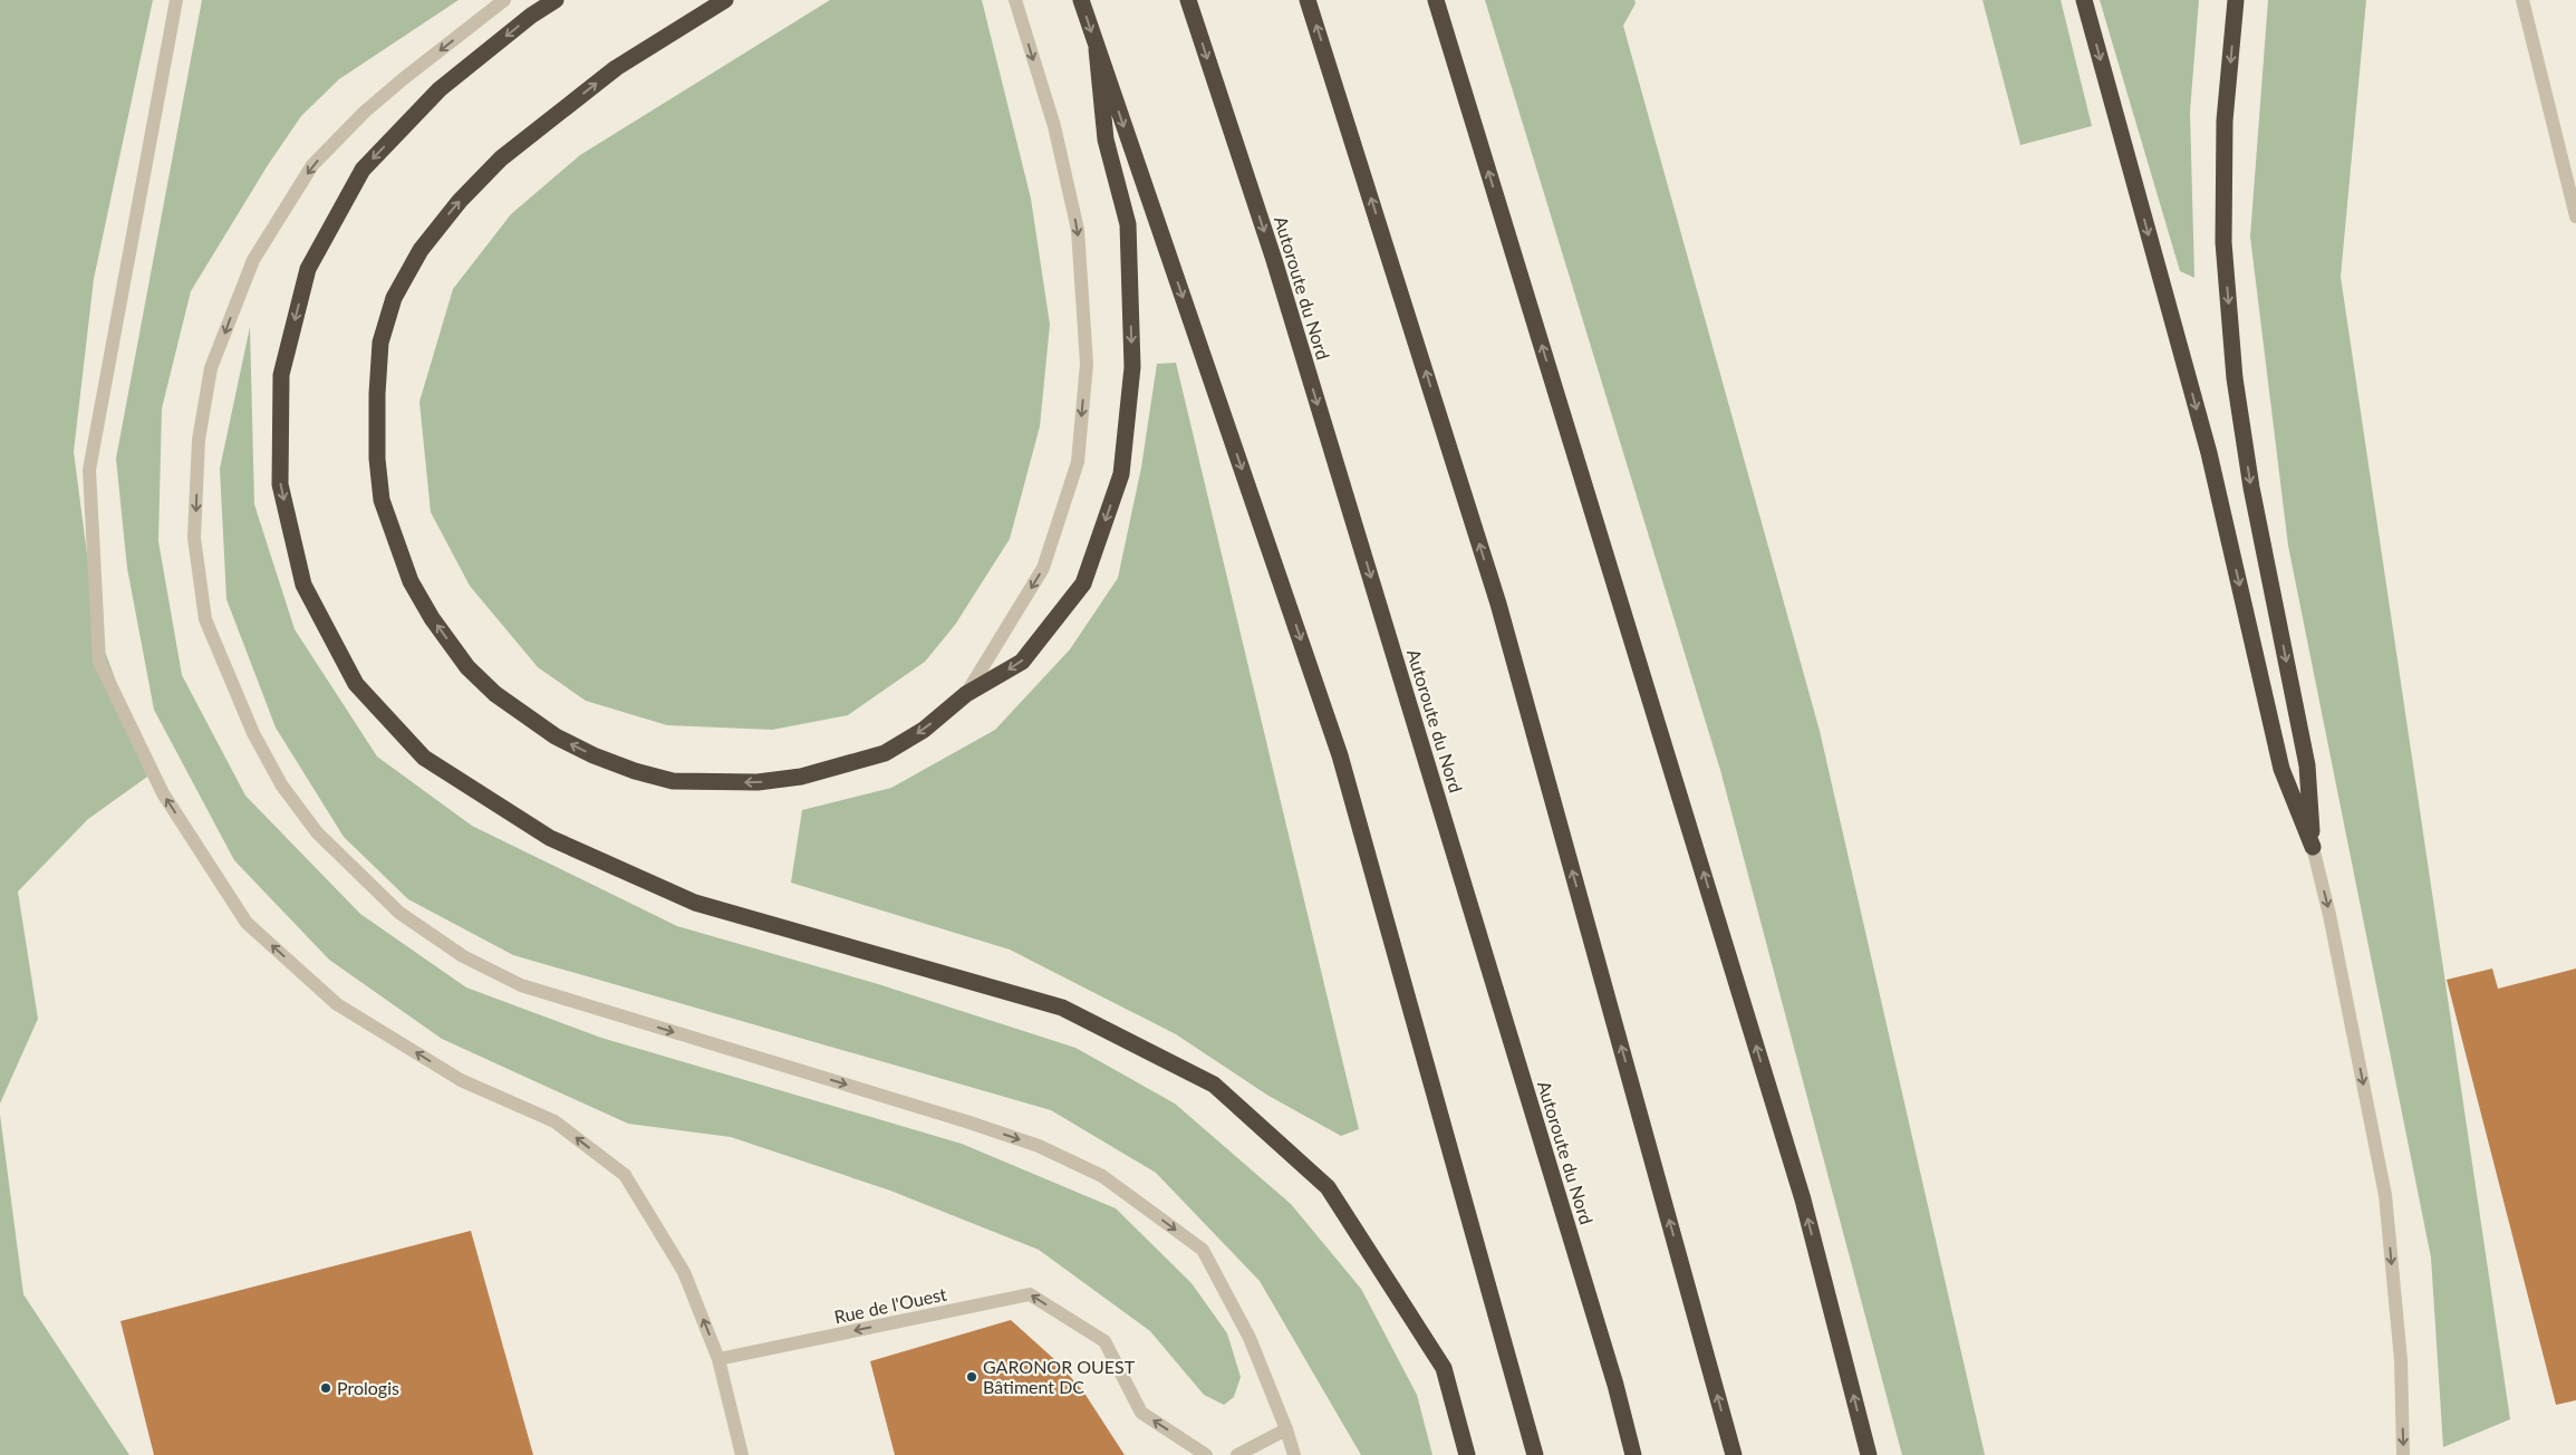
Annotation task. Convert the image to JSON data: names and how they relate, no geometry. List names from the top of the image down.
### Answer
{
  "streets": {
    "highway": ["Autoroute du Nord"],
    "street": ["Rue de l'Ouest"]
  },
  "one_way": ["Rue de l'Ouest"],
  "places": ["GARONOR OUEST Bâtiment DC", "Prologis"]
}
